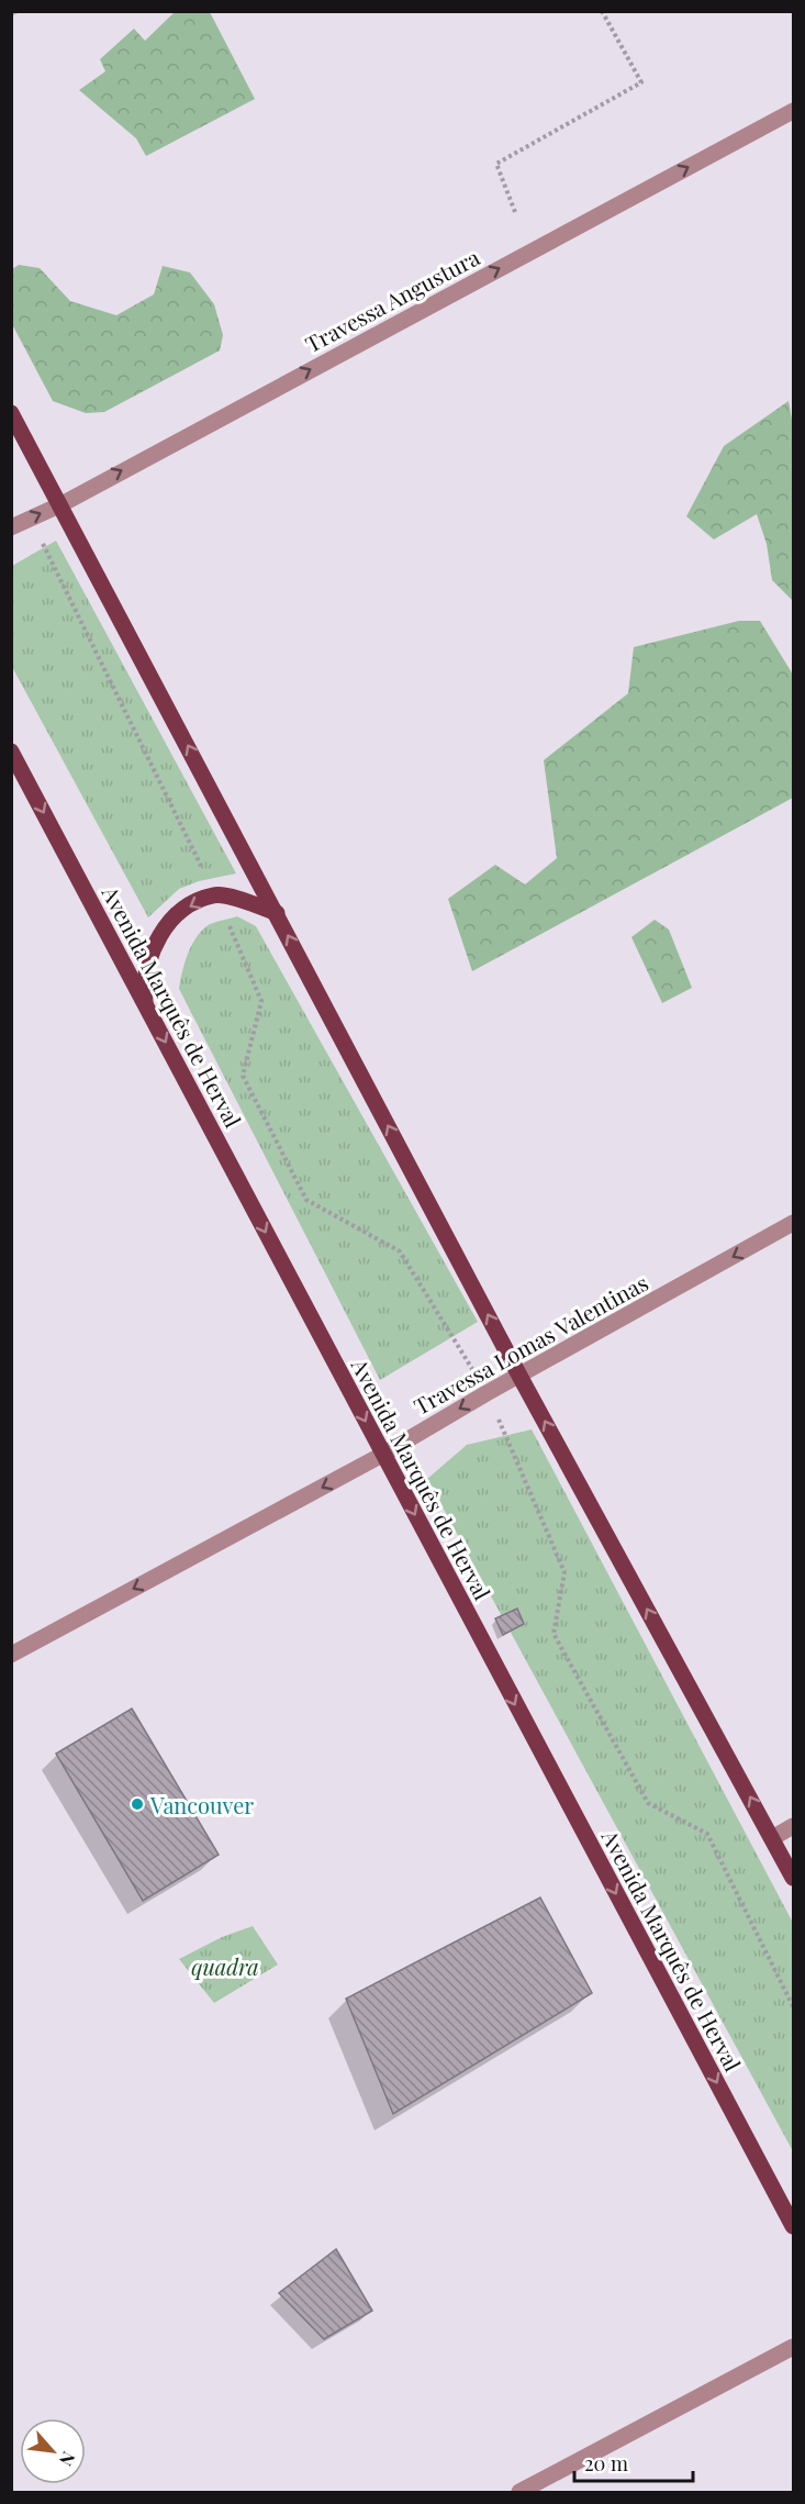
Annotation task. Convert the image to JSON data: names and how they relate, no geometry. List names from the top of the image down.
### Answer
{
  "streets": {
    "main road": ["Avenida Marquês de Herval"],
    "street": ["Travessa Angustura", "Travessa Lomas Valentinas"]
  },
  "crossings": [
    ["Avenida Marquês de Herval", "Travessa Lomas Valentinas"]
  ],
  "one_way": ["Travessa Angustura", "Avenida Marquês de Herval", "Travessa Lomas Valentinas"],
  "parks": ["quadra"],
  "places": ["Vancouver"],
  "scale_bar": "20 m",
  "north": "bottom right"
}
